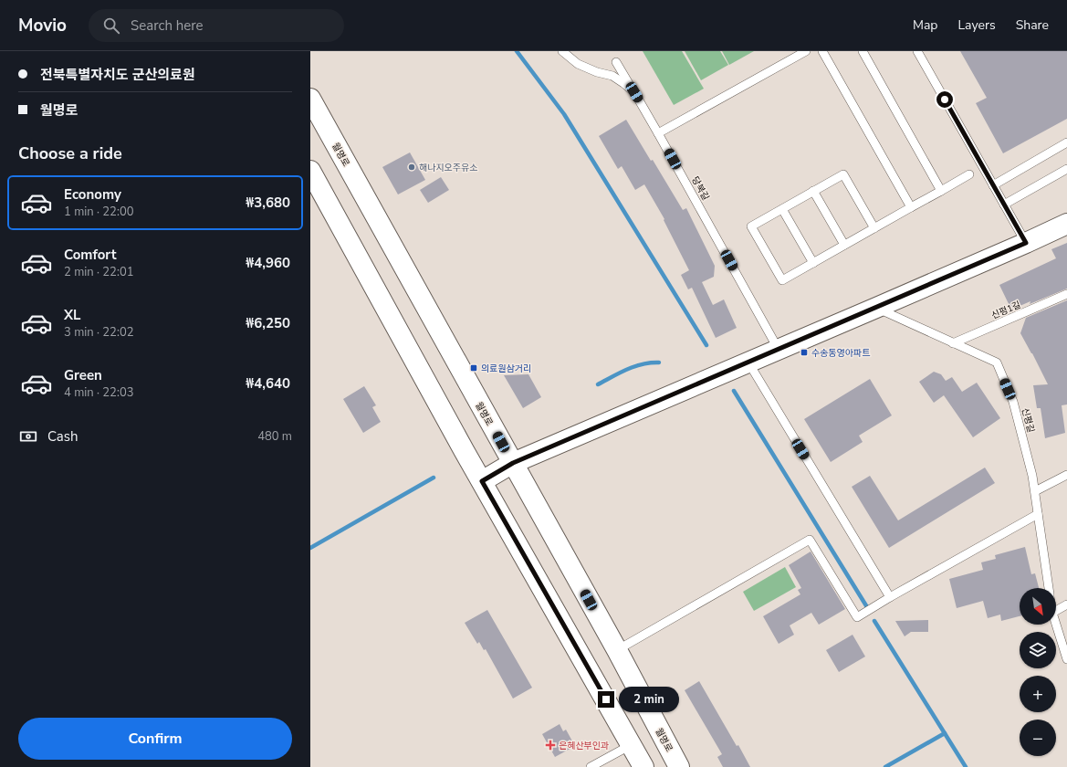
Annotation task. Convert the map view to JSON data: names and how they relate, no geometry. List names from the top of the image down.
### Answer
{
  "streets": {
    "street": ["월명로"],
    "lane": ["당북길", "신평1길", "신평길"]
  },
  "crossings": [
    ["신평1길", "신평길"]
  ],
  "places": {
    "other": ["해나지오주유소"],
    "transit": ["수송동영아파트", "의료원삼거리"],
    "health": ["은혜산부인과"]
  },
  "north": "bottom right",
  "page": {
    "header": "Movio",
    "search": "Search here",
    "nav": ["Map", "Layers", "Share"],
    "banner": ["전북특별자치도 군산의료원", "월명로"],
    "heading": "Choose a ride",
    "list": [
      {
        "name": "Economy",
        "note": "1 min · 22:00",
        "value": "₩3,680"
      },
      {
        "name": "Comfort",
        "note": "2 min · 22:01",
        "value": "₩4,960"
      },
      {
        "name": "XL",
        "note": "3 min · 22:02",
        "value": "₩6,250"
      },
      {
        "name": "Green",
        "note": "4 min · 22:03",
        "value": "₩4,640"
      }
    ],
    "pay": ["Cash", "480 m"],
    "map_buttons": ["+", "−"],
    "bubble": "2 min",
    "buttons": "Confirm"
  }
}
